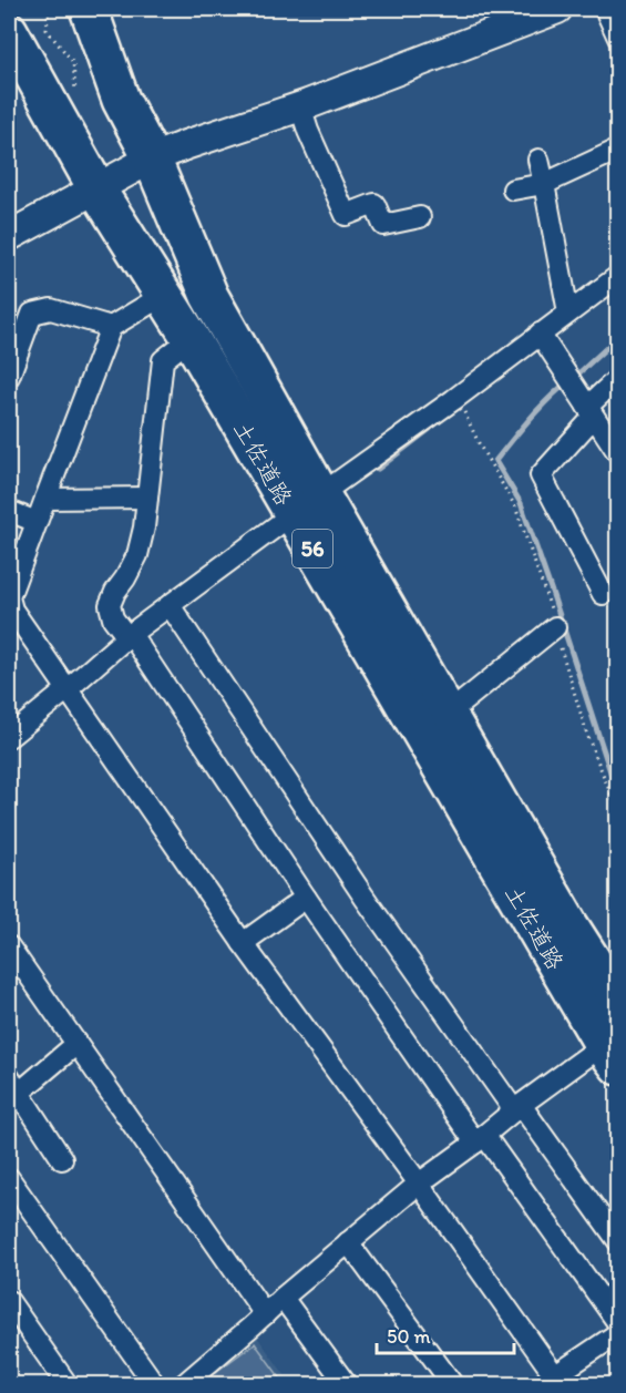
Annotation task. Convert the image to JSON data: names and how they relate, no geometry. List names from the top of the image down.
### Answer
{
  "streets": {
    "highway": ["土佐道路", "56"]
  },
  "scale_bar": "50 m"
}
